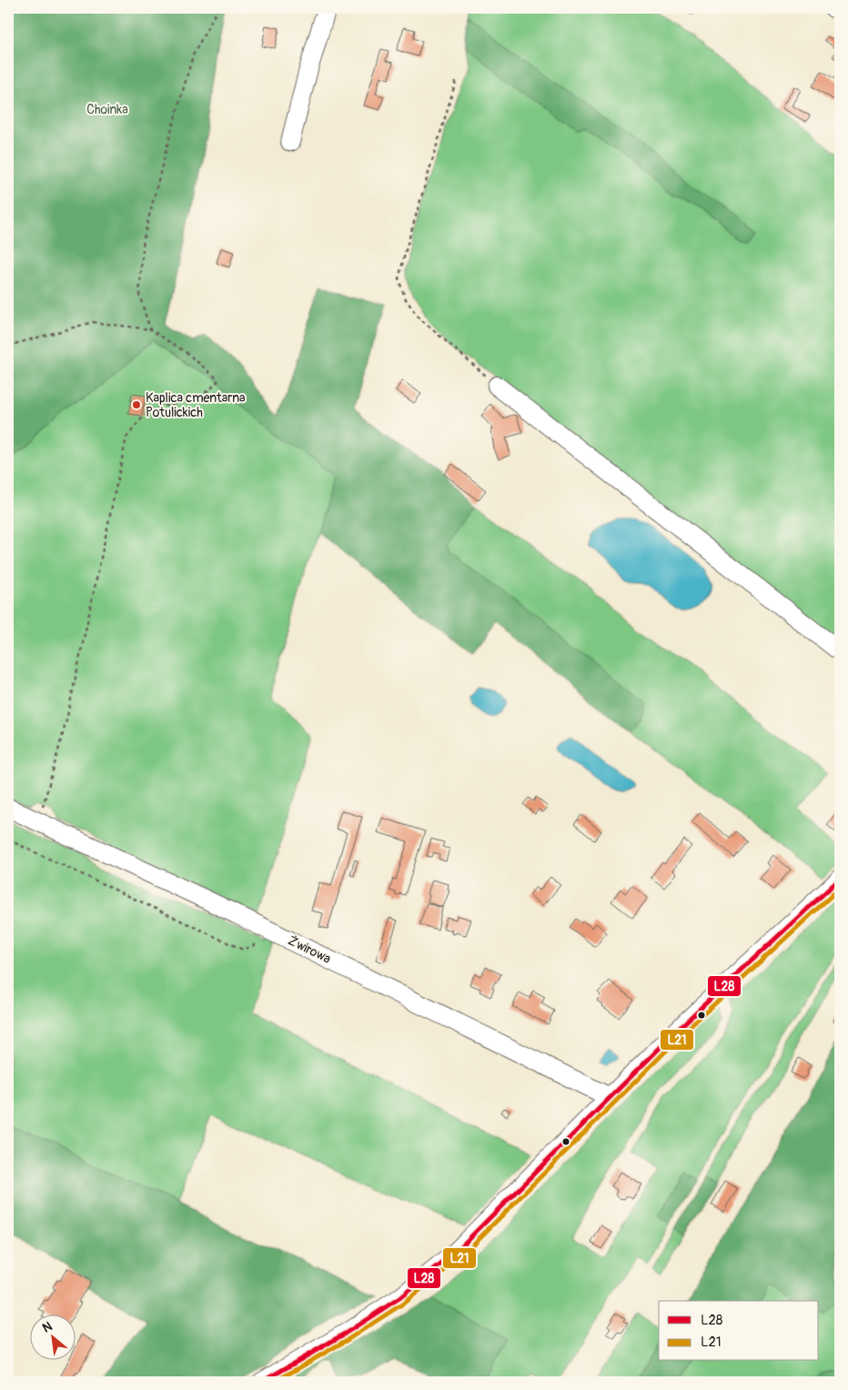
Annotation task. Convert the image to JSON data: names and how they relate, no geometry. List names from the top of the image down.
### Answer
{
  "streets": {
    "street": ["Żwirowa"]
  },
  "parks": ["Choinka"],
  "places": ["Kaplica cmentarna Potulickich"],
  "lines": ["transit line L28", "transit line L21"],
  "legend": ["L28", "L21"],
  "north": "top left"
}
